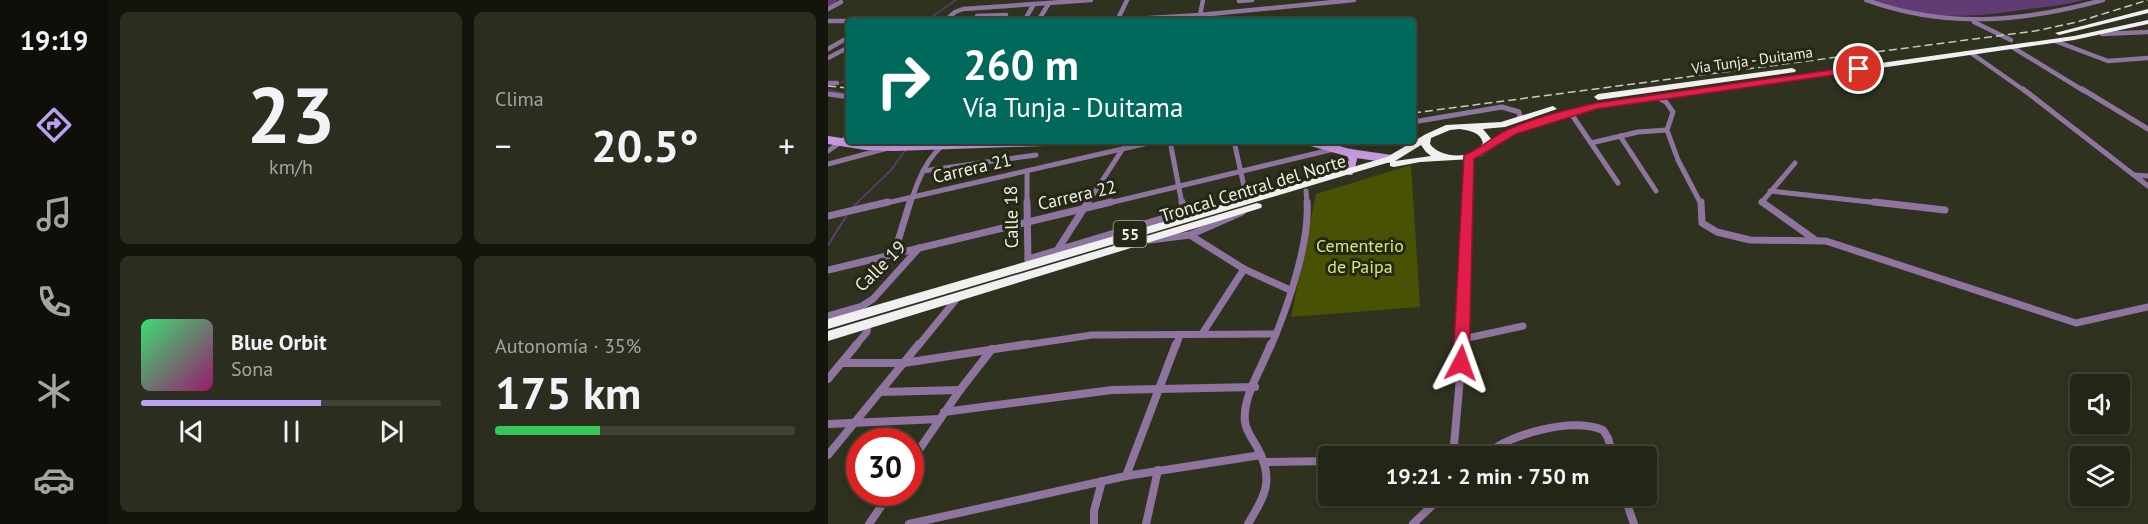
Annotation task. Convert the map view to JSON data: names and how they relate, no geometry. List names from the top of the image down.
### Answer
{
  "streets": {
    "highway": ["Vía Tunja - Duitama", "Troncal Central del Norte", "55"],
    "street": [
      "Carrera 21",
      "Carrera 22",
      "Calle 18",
      "Calle 19"
    ]
  },
  "crossings": [
    ["Vía Tunja - Duitama", "55"],
    ["Carrera 21", "Calle 18"],
    ["Troncal Central del Norte", "Calle 18"],
    ["Troncal Central del Norte", "55"],
    ["Carrera 22", "Calle 18"],
    ["Carrera 22", "Calle 19"]
  ],
  "parks": ["Cementerio de Paipa"],
  "page": {
    "tabs": "19:19",
    "tile": [
      ["23", "km/h"],
      "Clima",
      ["Autonomía · 35%", "175 km"]
    ],
    "turn": ["260 m", "Vía Tunja - Duitama"],
    "heat": ["−", "20.5°", "+"],
    "song": ["Blue Orbit", "Sona"],
    "limit": "30",
    "trip": "19:21 · 2 min · 750 m"
  }
}
